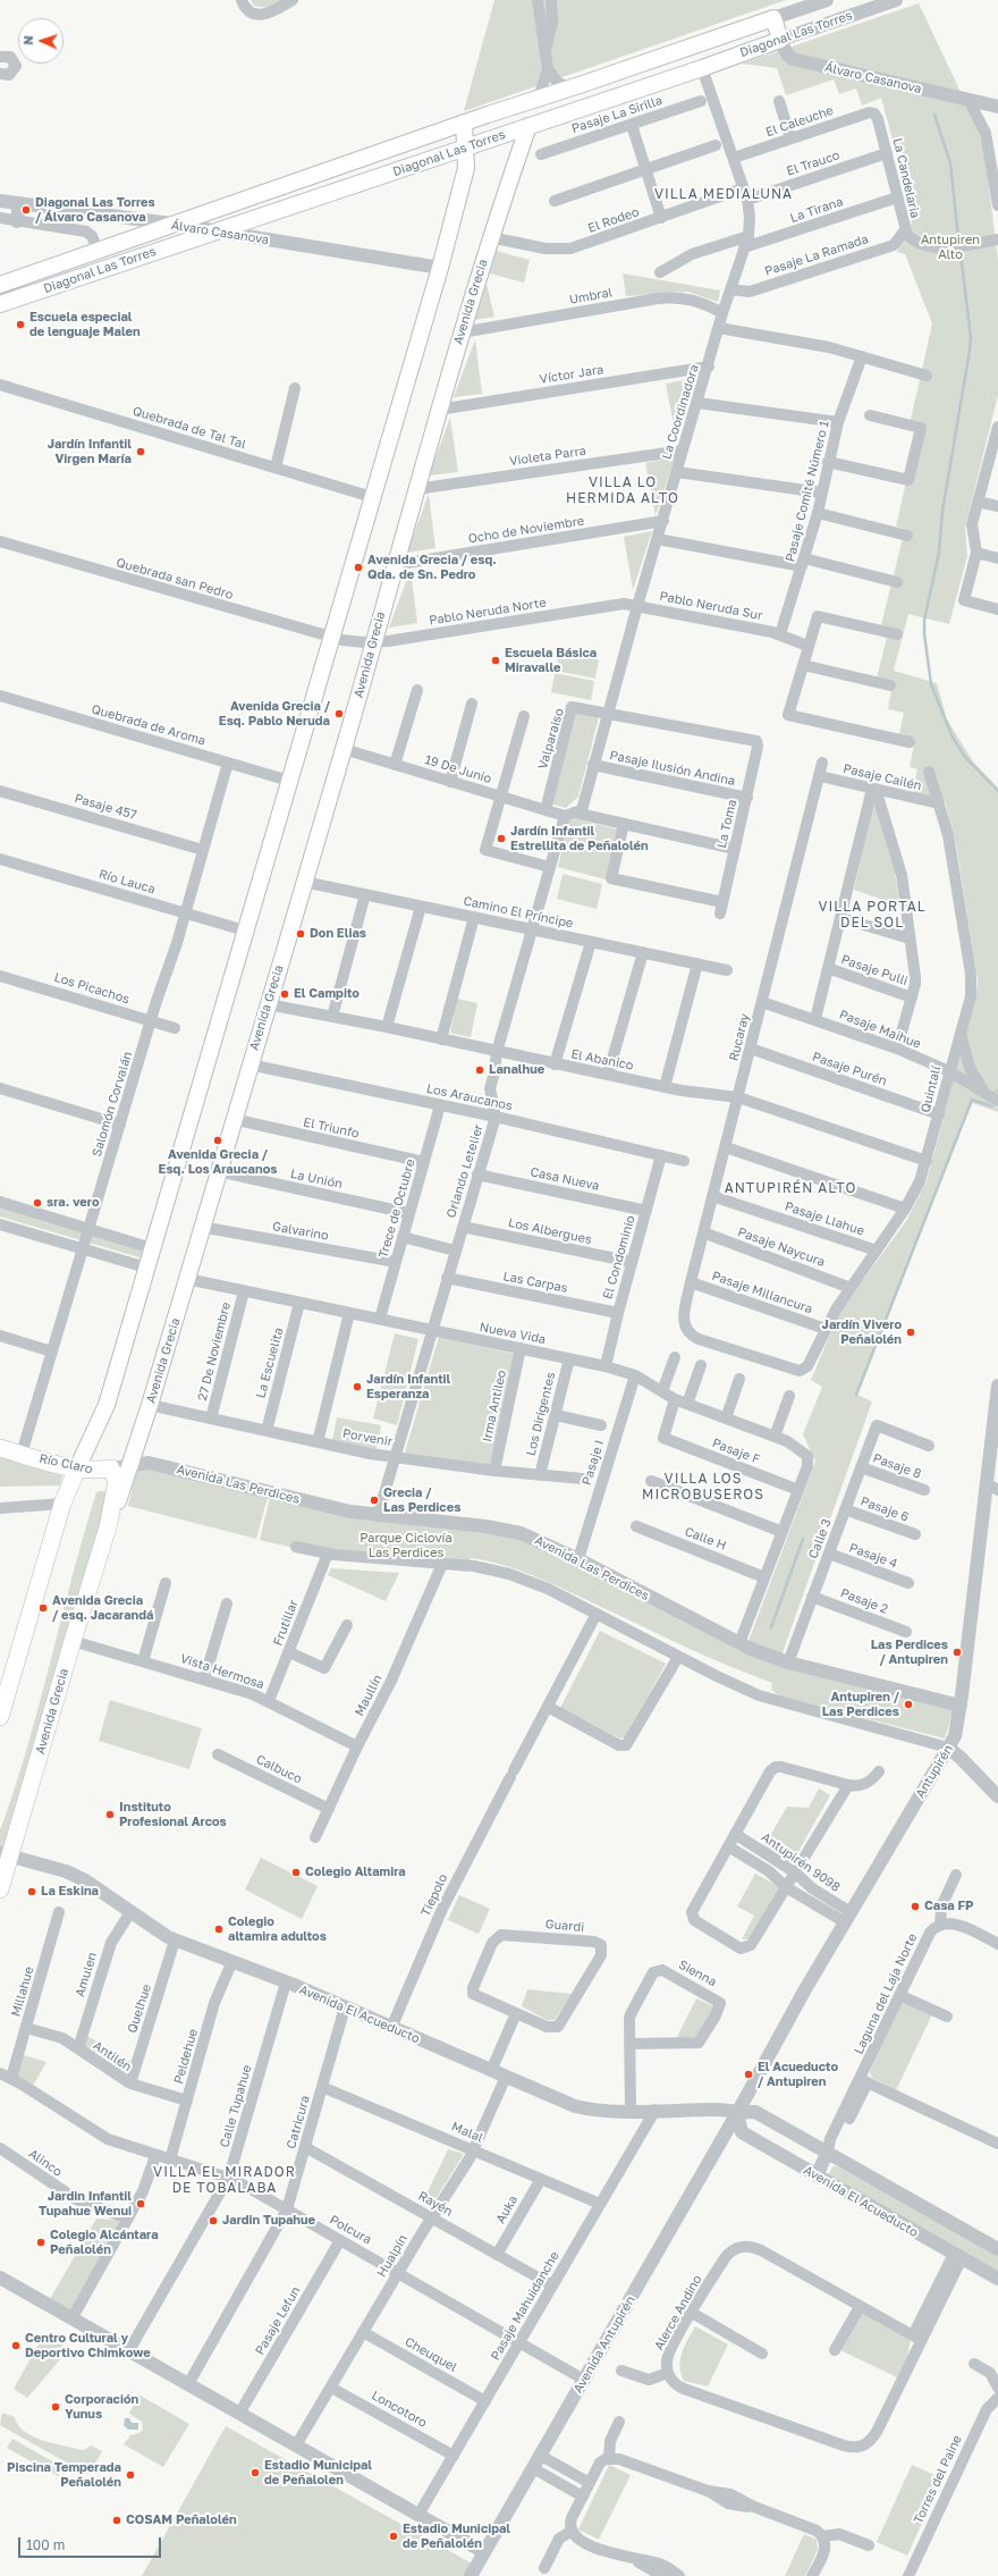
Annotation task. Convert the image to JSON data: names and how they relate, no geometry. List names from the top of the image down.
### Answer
{
  "streets": {
    "main road": [
      "Diagonal Las Torres",
      "Álvaro Casanova",
      "Avenida Grecia",
      "Río Claro"
    ],
    "street": [
      "Pasaje La Sirilla",
      "El Caleuche",
      "El Trauco",
      "La Candelaria",
      "La Tirana",
      "El Rodeo",
      "Pasaje La Ramada",
      "Umbral",
      "Víctor Jara",
      "La Coordinadora",
      "Quebrada de Tal Tal",
      "Violeta Parra",
      "Pasaje Comité Número 1",
      "Ocho de Noviembre",
      "Quebrada san Pedro",
      "Pablo Neruda Sur",
      "Pablo Neruda Norte",
      "Quebrada de Aroma",
      "Valparaiso",
      "Pasaje Ilusión Andina",
      "19 De Junio",
      "Pasaje Cailén",
      "Pasaje 457",
      "La Toma",
      "Río Lauca",
      "Camino El Príncipe",
      "Pasaje Pulli",
      "Los Picachos",
      "Pasaje Maihue",
      "Rucaray",
      "El Abanico",
      "Pasaje Purén",
      "Quintalí",
      "Los Araucanos",
      "Salomón Corvalán",
      "El Triunfo",
      "Orlando Letelier",
      "La Unión",
      "Casa Nueva",
      "Trece de Octubre",
      "Pasaje Llahue",
      "Galvarino",
      "Los Albergues",
      "Pasaje Naycura",
      "El Condominio",
      "Las Carpas",
      "Pasaje Millancura",
      "Nueva Vida",
      "27 De Noviembre",
      "La Escuelita",
      "Irma Antileo",
      "Los Dirigentes",
      "Porvenir",
      "Pasaje F",
      "Pasaje I",
      "Pasaje 8",
      "Avenida Las Perdices",
      "Pasaje 6",
      "Calle H",
      "Calle 3",
      "Pasaje 4",
      "Pasaje 2",
      "Frutillar",
      "Vista Hermosa",
      "Maullín",
      "Calbuco",
      "Antupirén",
      "Antupirén 9098",
      "Tiepolo",
      "Guardi",
      "Sienna",
      "Amulen",
      "Millahue",
      "Laguna del Laja Norte",
      "Quelhue",
      "Avenida El Acueducto",
      "Antilén",
      "Peldehue",
      "Calle Tupahue",
      "Catricura",
      "Malal",
      "Alinco",
      "Rayén",
      "Auka",
      "Polcura",
      "Hualpín",
      "Pasaje Mahuidanche",
      "Alerce Andino",
      "Pasaje Lefun",
      "Avenida Antupirén",
      "Cheuquel",
      "Loncotoro",
      "Torres del Paine"
    ]
  },
  "crossings": [
    ["Diagonal Las Torres", "Álvaro Casanova"],
    ["Diagonal Las Torres", "Avenida Grecia"],
    ["Diagonal Las Torres", "La Coordinadora"],
    ["El Caleuche", "La Candelaria"],
    ["El Caleuche", "La Coordinadora"],
    ["El Trauco", "La Candelaria"],
    ["El Trauco", "La Coordinadora"],
    ["La Candelaria", "La Tirana"],
    ["La Candelaria", "Pasaje La Ramada"],
    ["La Tirana", "La Coordinadora"],
    ["El Rodeo", "Avenida Grecia"],
    ["El Rodeo", "La Coordinadora"],
    ["Pasaje La Ramada", "La Coordinadora"],
    ["Umbral", "Avenida Grecia"],
    ["Umbral", "La Coordinadora"],
    ["Avenida Grecia", "Víctor Jara"],
    ["Avenida Grecia", "Violeta Parra"],
    ["Avenida Grecia", "Ocho de Noviembre"],
    ["Avenida Grecia", "Pablo Neruda Norte"],
    ["Avenida Grecia", "19 De Junio"],
    ["Avenida Grecia", "Camino El Príncipe"],
    ["Avenida Grecia", "El Abanico"],
    ["Avenida Grecia", "Los Araucanos"],
    ["Avenida Grecia", "El Triunfo"],
    ["Avenida Grecia", "La Unión"],
    ["Avenida Grecia", "Galvarino"],
    ["Avenida Grecia", "Nueva Vida"],
    ["Avenida Grecia", "Porvenir"],
    ["Avenida Grecia", "Río Claro"],
    ["Avenida Grecia", "Avenida Las Perdices"],
    ["Avenida Grecia", "Vista Hermosa"],
    ["Avenida Grecia", "Avenida El Acueducto"],
    ["Víctor Jara", "La Coordinadora"],
    ["La Coordinadora", "Violeta Parra"],
    ["La Coordinadora", "Ocho de Noviembre"],
    ["La Coordinadora", "Pablo Neruda Sur"],
    ["La Coordinadora", "Pablo Neruda Norte"],
    ["La Coordinadora", "Valparaiso"],
    ["La Coordinadora", "Pasaje Ilusión Andina"],
    ["La Coordinadora", "La Toma"],
    ["La Coordinadora", "Orlando Letelier"],
    ["Pasaje Comité Número 1", "Pablo Neruda Sur"],
    ["Quebrada san Pedro", "Pablo Neruda Norte"],
    ["Pablo Neruda Sur", "Pablo Neruda Norte"],
    ["Quebrada de Aroma", "Salomón Corvalán"],
    ["Valparaiso", "19 De Junio"],
    ["Valparaiso", "La Toma"],
    ["Pasaje Ilusión Andina", "La Toma"],
    ["Pasaje Ilusión Andina", "Orlando Letelier"],
    ["19 De Junio", "La Toma"],
    ["19 De Junio", "Orlando Letelier"],
    ["Pasaje Cailén", "Rucaray"],
    ["Pasaje Cailén", "Quintalí"],
    ["Pasaje 457", "Salomón Corvalán"],
    ["Río Lauca", "Salomón Corvalán"],
    ["Camino El Príncipe", "Orlando Letelier"],
    ["Los Picachos", "Salomón Corvalán"],
    ["Pasaje Maihue", "Rucaray"],
    ["Pasaje Maihue", "Quintalí"],
    ["Rucaray", "El Abanico"],
    ["Rucaray", "Pasaje Purén"],
    ["Rucaray", "Quintalí"],
    ["Rucaray", "Pasaje Llahue"],
    ["Rucaray", "Pasaje Naycura"],
    ["Rucaray", "Pasaje Millancura"],
    ["El Abanico", "Quintalí"],
    ["El Abanico", "Orlando Letelier"],
    ["Pasaje Purén", "Quintalí"],
    ["Quintalí", "Pasaje Llahue"],
    ["Quintalí", "Pasaje Naycura"],
    ["Quintalí", "Pasaje Millancura"],
    ["Los Araucanos", "Orlando Letelier"],
    ["Los Araucanos", "Trece de Octubre"],
    ["Los Araucanos", "El Condominio"],
    ["Salomón Corvalán", "Río Claro"],
    ["El Triunfo", "Trece de Octubre"],
    ["Orlando Letelier", "Casa Nueva"],
    ["Orlando Letelier", "Los Albergues"],
    ["Orlando Letelier", "Las Carpas"],
    ["Orlando Letelier", "Nueva Vida"],
    ["Orlando Letelier", "Porvenir"],
    ["Orlando Letelier", "Avenida Las Perdices"],
    ["La Unión", "Trece de Octubre"],
    ["Casa Nueva", "El Condominio"],
    ["Trece de Octubre", "Galvarino"],
    ["Trece de Octubre", "Nueva Vida"],
    ["Los Albergues", "El Condominio"],
    ["El Condominio", "Las Carpas"],
    ["El Condominio", "Nueva Vida"],
    ["Nueva Vida", "27 De Noviembre"],
    ["Nueva Vida", "La Escuelita"],
    ["Nueva Vida", "Irma Antileo"],
    ["Nueva Vida", "Los Dirigentes"],
    ["Nueva Vida", "Pasaje F"],
    ["Nueva Vida", "Pasaje I"],
    ["27 De Noviembre", "Porvenir"],
    ["La Escuelita", "Porvenir"],
    ["Irma Antileo", "Porvenir"],
    ["Los Dirigentes", "Porvenir"],
    ["Pasaje I", "Avenida Las Perdices"],
    ["Río Claro", "Avenida Las Perdices"],
    ["Pasaje 8", "Calle 3"],
    ["Avenida Las Perdices", "Calle 3"],
    ["Avenida Las Perdices", "Antupirén"],
    ["Pasaje 6", "Calle 3"],
    ["Calle 3", "Pasaje 4"],
    ["Calle 3", "Pasaje 2"],
    ["Frutillar", "Vista Hermosa"],
    ["Vista Hermosa", "Maullín"],
    ["Maullín", "Calbuco"],
    ["Antupirén", "Antupirén 9098"],
    ["Antupirén", "Avenida El Acueducto"],
    ["Antupirén", "Avenida Antupirén"],
    ["Tiepolo", "Avenida El Acueducto"],
    ["Sienna", "Avenida El Acueducto"],
    ["Amulen", "Avenida El Acueducto"],
    ["Amulen", "Antilén"],
    ["Millahue", "Antilén"],
    ["Millahue", "Polcura"],
    ["Laguna del Laja Norte", "Avenida El Acueducto"],
    ["Quelhue", "Avenida El Acueducto"],
    ["Quelhue", "Antilén"],
    ["Avenida El Acueducto", "Peldehue"],
    ["Avenida El Acueducto", "Calle Tupahue"],
    ["Avenida El Acueducto", "Catricura"],
    ["Avenida El Acueducto", "Hualpín"],
    ["Avenida El Acueducto", "Pasaje Mahuidanche"],
    ["Avenida El Acueducto", "Avenida Antupirén"],
    ["Antilén", "Peldehue"],
    ["Peldehue", "Polcura"],
    ["Calle Tupahue", "Polcura"],
    ["Catricura", "Malal"],
    ["Catricura", "Rayén"],
    ["Catricura", "Polcura"],
    ["Malal", "Auka"],
    ["Malal", "Hualpín"],
    ["Malal", "Pasaje Mahuidanche"],
    ["Rayén", "Auka"],
    ["Rayén", "Hualpín"],
    ["Rayén", "Pasaje Mahuidanche"],
    ["Polcura", "Hualpín"],
    ["Polcura", "Pasaje Mahuidanche"],
    ["Polcura", "Pasaje Lefun"],
    ["Polcura", "Avenida Antupirén"],
    ["Hualpín", "Cheuquel"],
    ["Hualpín", "Loncotoro"],
    ["Pasaje Mahuidanche", "Cheuquel"],
    ["Pasaje Mahuidanche", "Loncotoro"]
  ],
  "districts": [
    "VILLA MEDIALUNA",
    "VILLA LO HERMIDA ALTO",
    "VILLA PORTAL DEL SOL",
    "ANTUPIRÉN ALTO",
    "VILLA LOS MICROBUSEROS",
    "VILLA EL MIRADOR DE TOBALABA"
  ],
  "parks": ["Antupiren Alto", "Parque Ciclovía Las Perdices"],
  "places": [
    "Diagonal Las Torres / Álvaro Casanova",
    "Escuela especial de lenguaje Malen",
    "Jardín Infantil Virgen María",
    "Avenida Grecia / esq. Qda. de Sn. Pedro",
    "Escuela Básica Miravalle",
    "Avenida Grecia / Esq. Pablo Neruda",
    "Jardín Infantil Estrellita de Peñalolén",
    "Don Elias",
    "El Campito",
    "Lanalhue",
    "Avenida Grecia / Esq. Los Araucanos",
    "sra. vero",
    "Jardín Vivero Peñalolén",
    "Jardín Infantil Esperanza",
    "Grecia / Las Perdices",
    "Avenida Grecia / esq. Jacarandá",
    "Las Perdices / Antupiren",
    "Antupiren / Las Perdices",
    "Instituto Profesional Arcos",
    "Colegio Altamira",
    "La Eskina",
    "Casa FP",
    "Colegio altamira adultos",
    "El Acueducto / Antupiren",
    "Jardin Infantil Tupahue Wenui",
    "Jardin Tupahue",
    "Colegio Alcántara Peñalolén",
    "Centro Cultural y Deportivo Chimkowe",
    "Corporación Yunus",
    "Estadio Municipal de Peñalolen",
    "Piscina Temperada Peñalolén",
    "COSAM Peñalolén",
    "Estadio Municipal de Peñalolén"
  ],
  "scale_bar": "100 m",
  "north": "left"
}
